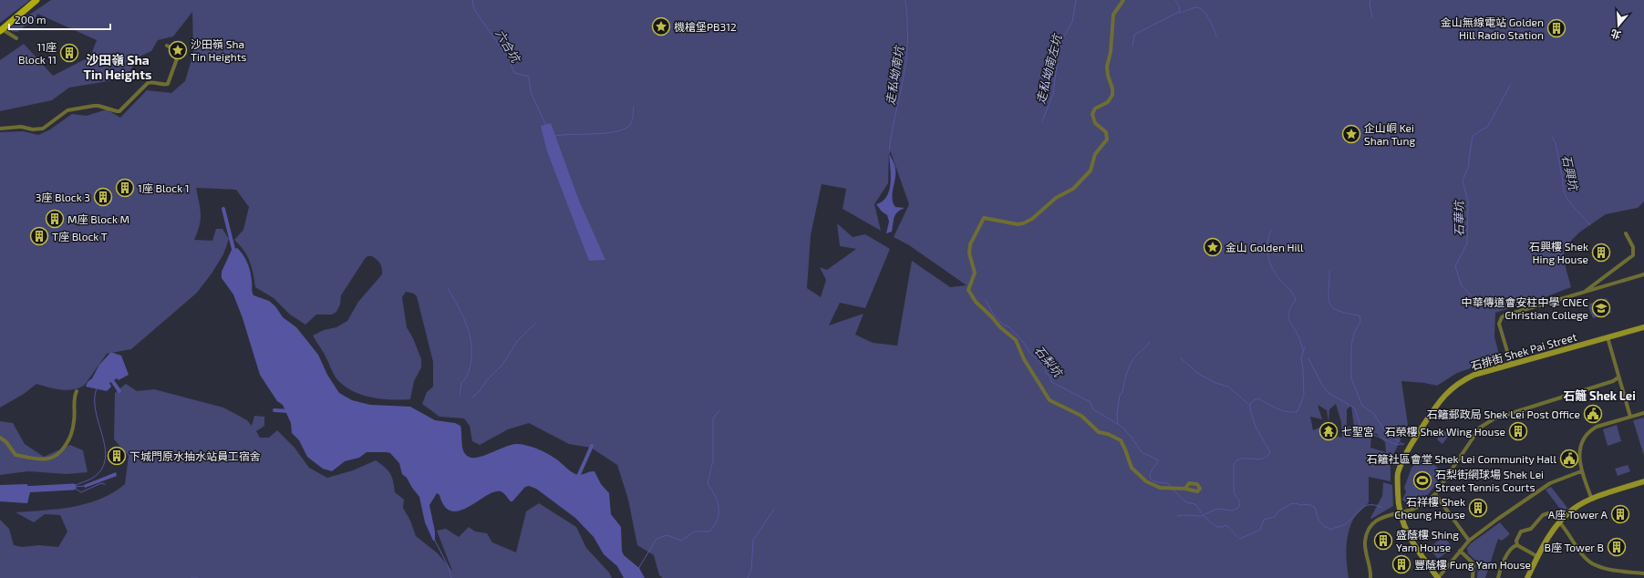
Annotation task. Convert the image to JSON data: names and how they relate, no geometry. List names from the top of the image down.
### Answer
{
  "streets": {
    "street": ["石排街 Shek Pai Street"]
  },
  "districts": ["沙田嶺 Sha Tin Heights", "石籬 Shek Lei"],
  "water": [
    "六合坑",
    "走私坳南左坑",
    "走私坳南坑",
    "石興坑",
    "石華坑",
    "石梨坑"
  ],
  "places": {
    "place": [
      "機槍堡PB312",
      "沙田嶺 Sha Tin Heights",
      "企山峒 Kei Shan Tung",
      "金山 Golden Hill"
    ],
    "building": [
      "金山無線電站 Golden Hill Radio Station",
      "11座 Block 11",
      "1座 Block 1",
      "3座 Block 3",
      "M座 Block M",
      "T座 Block T",
      "石興樓 Shek Hing House",
      "石榮樓 Shek Wing House",
      "下城門原水抽水站員工宿舍",
      "石祥樓 Shek Cheung House",
      "A座 Tower A",
      "盛蔭樓 Shing Yam House",
      "B座 Tower B",
      "豐蔭樓 Fung Yam House"
    ],
    "school or university": ["中華傳道會安柱中學 CNEC Christian College"],
    "public building": ["石籬郵政局 Shek Lei Post Office", "石籬社區會堂 Shek Lei Community Hall"],
    "temple": ["七聖宮"],
    "sports": ["石梨街網球場 Shek Lei Street Tennis Courts"]
  },
  "scale_bar": "200 m",
  "north": "bottom"
}
